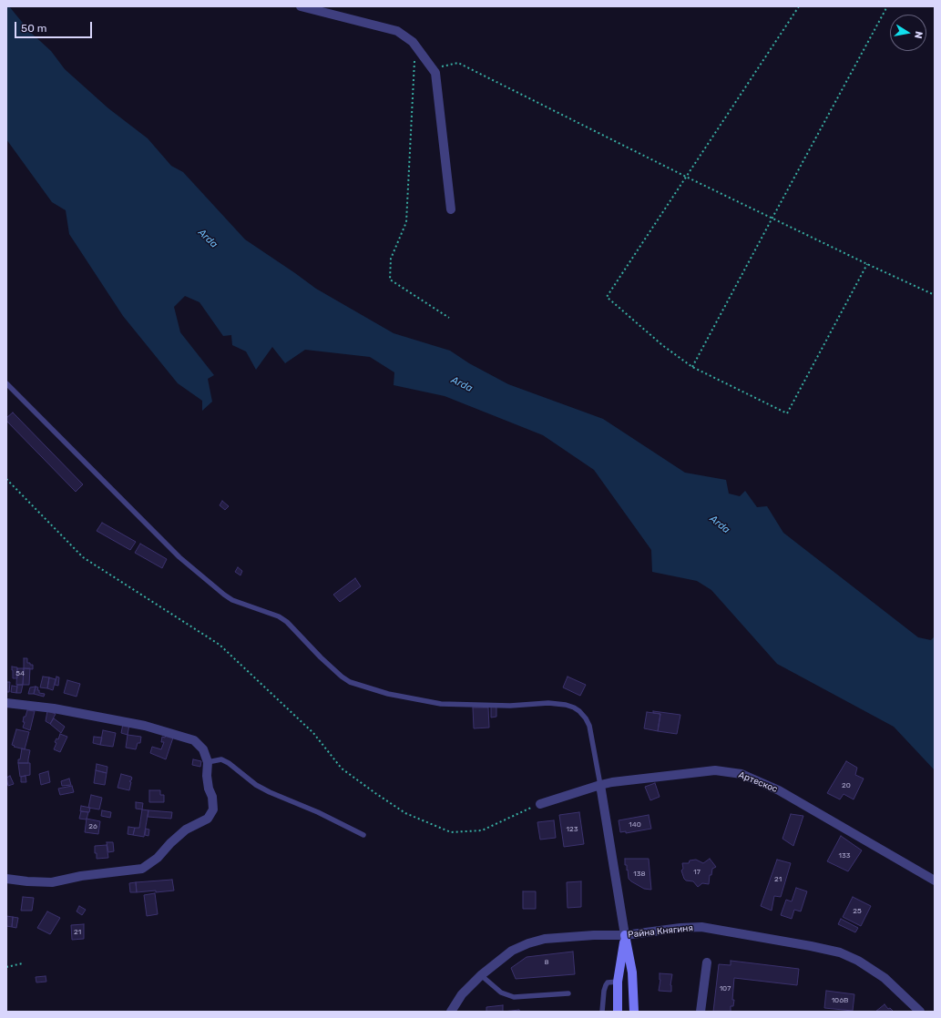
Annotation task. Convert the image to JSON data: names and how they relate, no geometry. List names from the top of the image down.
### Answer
{
  "streets": {
    "street": ["Артескос", "Райна Княгиня"]
  },
  "water": ["Arda"],
  "house_numbers": [
    "54",
    "20",
    "140",
    "26",
    "123",
    "133",
    "17",
    "138",
    "21",
    "25",
    "21",
    "8",
    "107",
    "106В"
  ],
  "scale_bar": "50 m",
  "north": "right"
}
